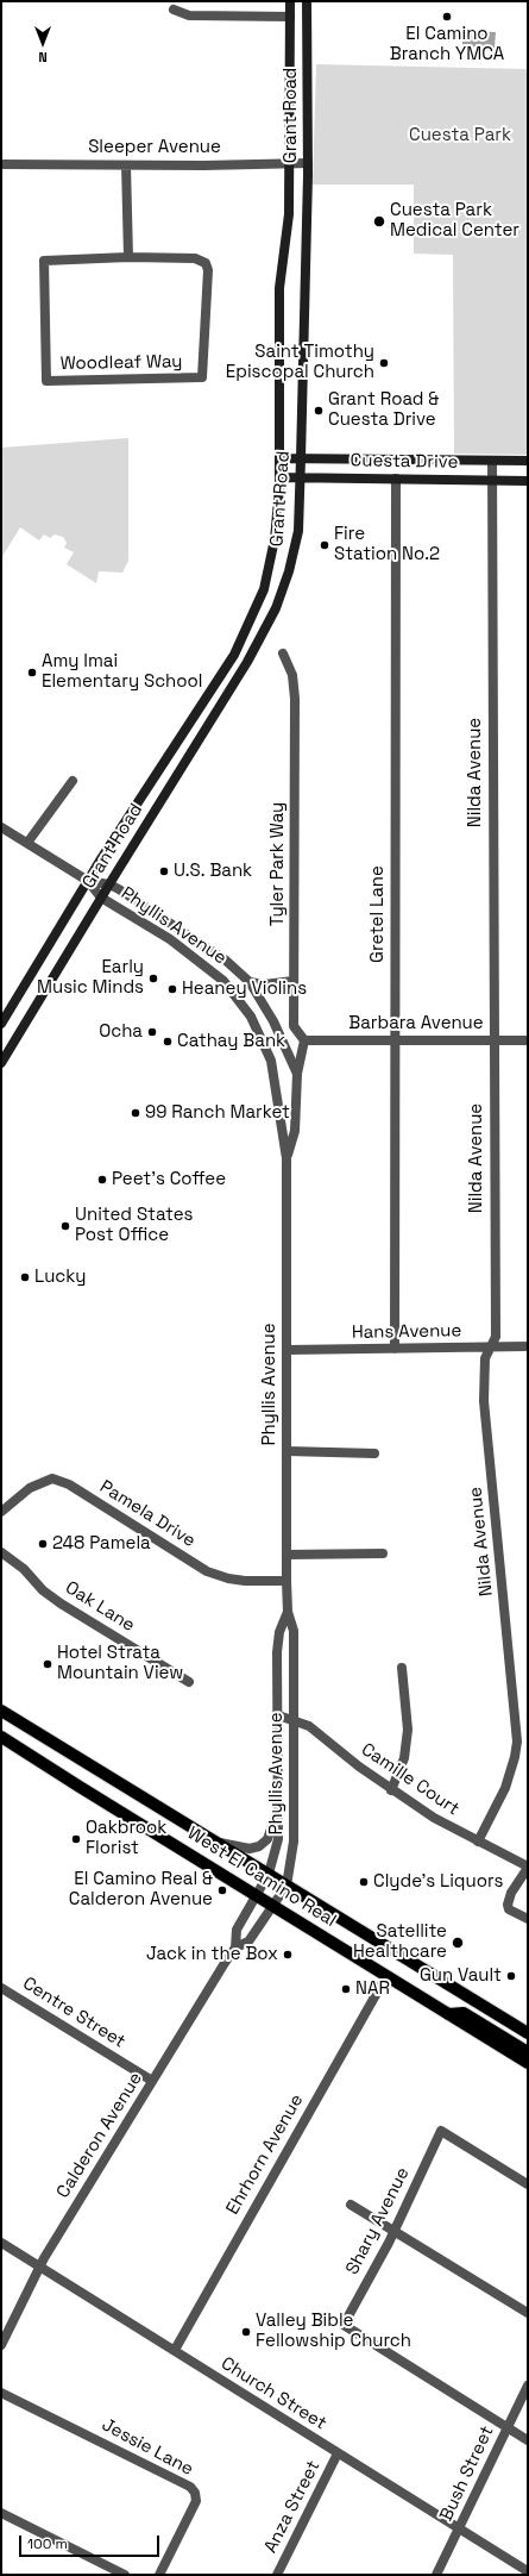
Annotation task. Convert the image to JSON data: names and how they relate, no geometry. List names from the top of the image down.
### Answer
{
  "streets": {
    "main road": ["Grant Road", "Cuesta Drive", "West El Camino Real"],
    "street": [
      "Sleeper Avenue",
      "Woodleaf Way",
      "Nilda Avenue",
      "Tyler Park Way",
      "Gretel Lane",
      "Phyllis Avenue",
      "Barbara Avenue",
      "Hans Avenue",
      "Pamela Drive",
      "Oak Lane",
      "Camille Court",
      "Centre Street",
      "Calderon Avenue",
      "Ehrhorn Avenue",
      "Shary Avenue",
      "Church Street",
      "Jessie Lane",
      "Bush Street",
      "Anza Street"
    ]
  },
  "crossings": [
    ["Grant Road", "Sleeper Avenue"],
    ["Grant Road", "Cuesta Drive"],
    ["Grant Road", "Phyllis Avenue"],
    ["Cuesta Drive", "Nilda Avenue"],
    ["Cuesta Drive", "Gretel Lane"],
    ["Nilda Avenue", "Barbara Avenue"],
    ["Nilda Avenue", "Hans Avenue"],
    ["Nilda Avenue", "Camille Court"],
    ["Tyler Park Way", "Barbara Avenue"],
    ["Gretel Lane", "Barbara Avenue"],
    ["Gretel Lane", "Hans Avenue"],
    ["Phyllis Avenue", "Hans Avenue"],
    ["Phyllis Avenue", "Pamela Drive"],
    ["Phyllis Avenue", "Camille Court"],
    ["Phyllis Avenue", "West El Camino Real"],
    ["Phyllis Avenue", "Calderon Avenue"],
    ["West El Camino Real", "Calderon Avenue"],
    ["West El Camino Real", "Ehrhorn Avenue"],
    ["Centre Street", "Calderon Avenue"],
    ["Calderon Avenue", "Church Street"],
    ["Ehrhorn Avenue", "Church Street"],
    ["Shary Avenue", "Bush Street"],
    ["Church Street", "Bush Street"],
    ["Church Street", "Anza Street"]
  ],
  "parks": ["Cuesta Park"],
  "places": [
    "El Camino Branch YMCA",
    "Cuesta Park Medical Center",
    "Saint Timothy Episcopal Church",
    "Grant Road & Cuesta Drive",
    "Fire Station No.2",
    "Amy Imai Elementary School",
    "U.S. Bank",
    "Early Music Minds",
    "Heaney Violins",
    "Ocha",
    "Cathay Bank",
    "99 Ranch Market",
    "Peet's Coffee",
    "United States Post Office",
    "Lucky",
    "248 Pamela",
    "Hotel Strata Mountain View",
    "Oakbrook Florist",
    "Clyde's Liquors",
    "El Camino Real & Calderon Avenue",
    "Satellite Healthcare",
    "Jack in the Box",
    "Gun Vault",
    "NAR",
    "Valley Bible Fellowship Church"
  ],
  "scale_bar": "100 m",
  "north": "bottom"
}
